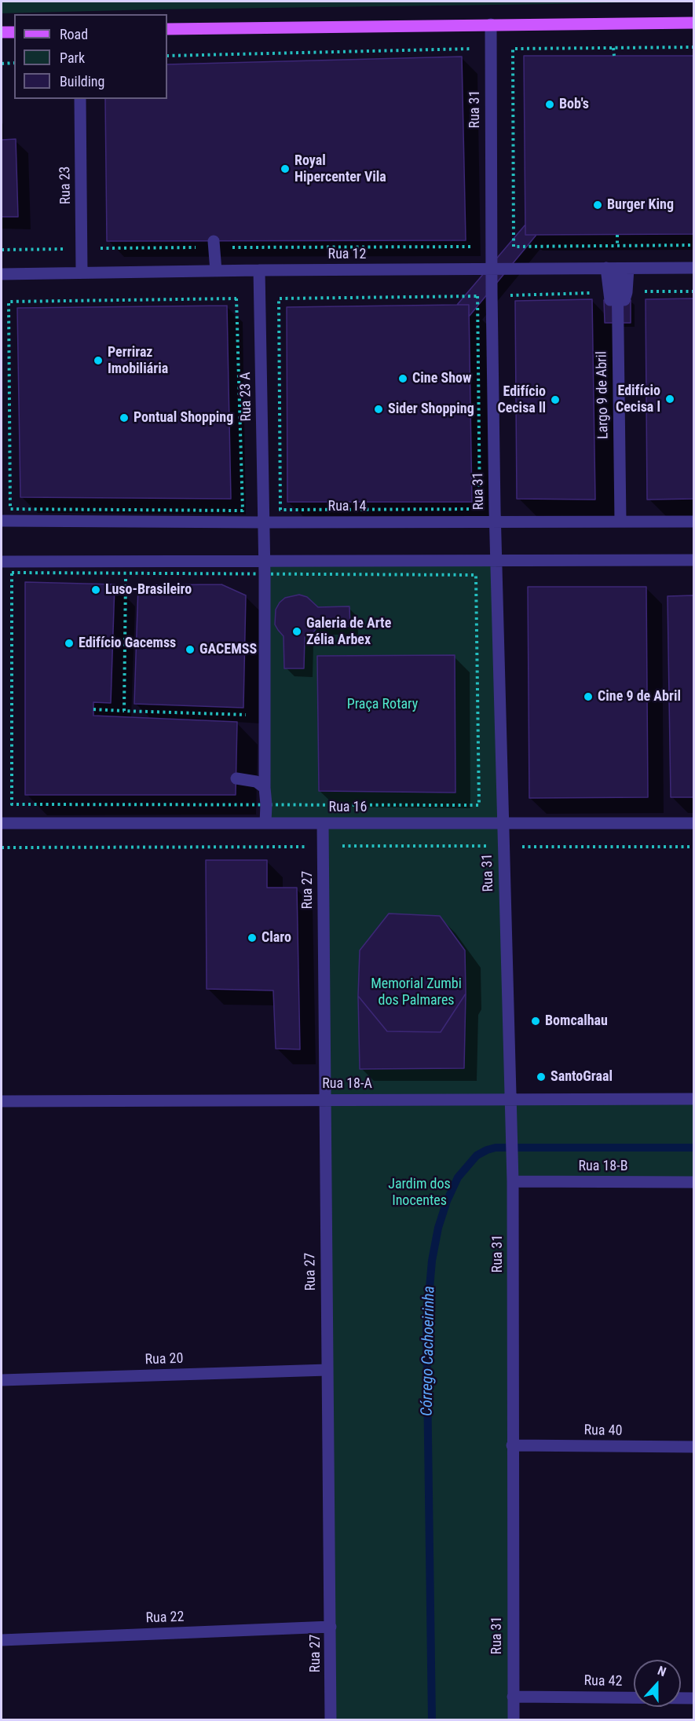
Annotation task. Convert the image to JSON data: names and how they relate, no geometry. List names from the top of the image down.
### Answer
{
  "streets": {
    "street": [
      "Rua 31",
      "Rua 23",
      "Rua 12",
      "Largo 9 de Abril",
      "Rua 23 A",
      "Rua 14",
      "Rua 16",
      "Rua 27",
      "Rua 18-A",
      "Rua 18-B",
      "Rua 20",
      "Rua 40",
      "Rua 22",
      "Rua 42"
    ]
  },
  "crossings": [
    ["Rua 31", "Rua 12"],
    ["Rua 31", "Rua 14"],
    ["Rua 31", "Rua 16"],
    ["Rua 31", "Rua 18-A"],
    ["Rua 31", "Rua 18-B"],
    ["Rua 31", "Rua 40"],
    ["Rua 31", "Rua 42"],
    ["Rua 23", "Rua 12"],
    ["Rua 12", "Largo 9 de Abril"],
    ["Rua 12", "Rua 23 A"],
    ["Largo 9 de Abril", "Rua 14"],
    ["Rua 23 A", "Rua 14"],
    ["Rua 16", "Rua 27"],
    ["Rua 27", "Rua 18-A"],
    ["Rua 27", "Rua 20"],
    ["Rua 27", "Rua 22"]
  ],
  "water": ["Córrego Cachoeirinha"],
  "parks": ["Praça Rotary", "Memorial Zumbi dos Palmares", "Jardim dos Inocentes"],
  "places": [
    "Bob's",
    "Royal Hipercenter Vila",
    "Burger King",
    "Perriraz Imobiliária",
    "Cine Show",
    "Edifício Cecisa l",
    "Edifício Cecisa ll",
    "Sider Shopping",
    "Pontual Shopping",
    "Luso-Brasileiro",
    "Galeria de Arte Zélia Arbex",
    "Edifício Gacemss",
    "GACEMSS",
    "Cine 9 de Abril",
    "Claro",
    "Bomcalhau",
    "SantoGraal"
  ],
  "legend": ["Road", "Park", "Building"],
  "north": "top"
}
